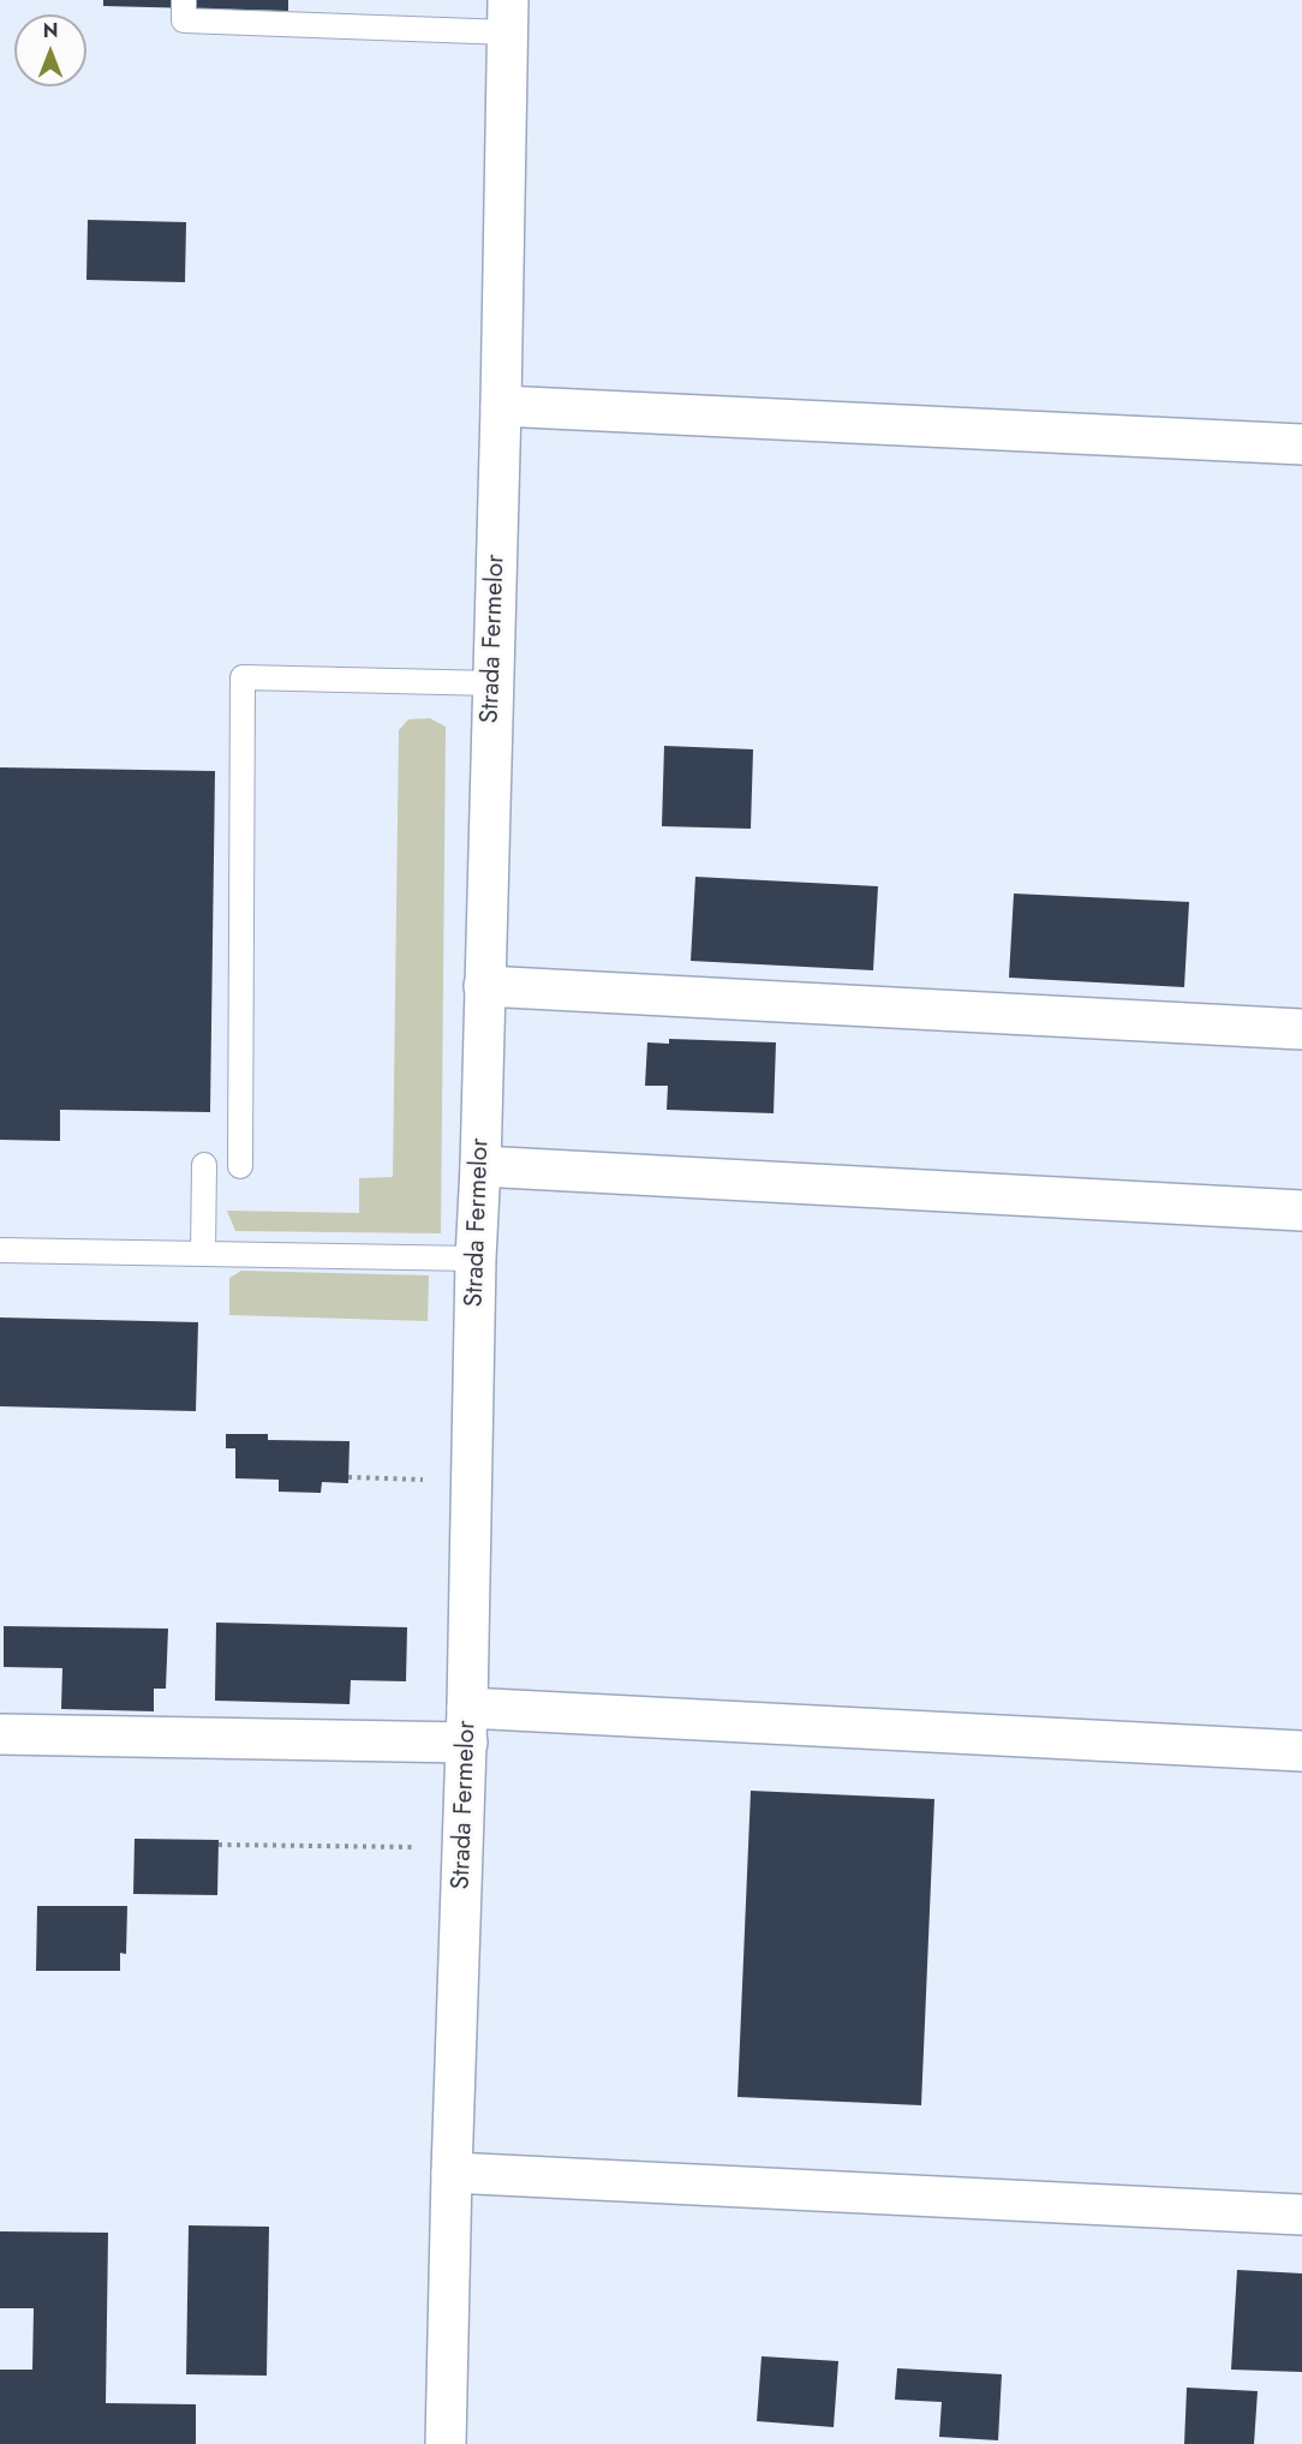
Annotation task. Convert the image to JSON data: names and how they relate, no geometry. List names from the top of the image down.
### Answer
{
  "streets": {
    "street": ["Strada Fermelor"]
  },
  "north": "top"
}
